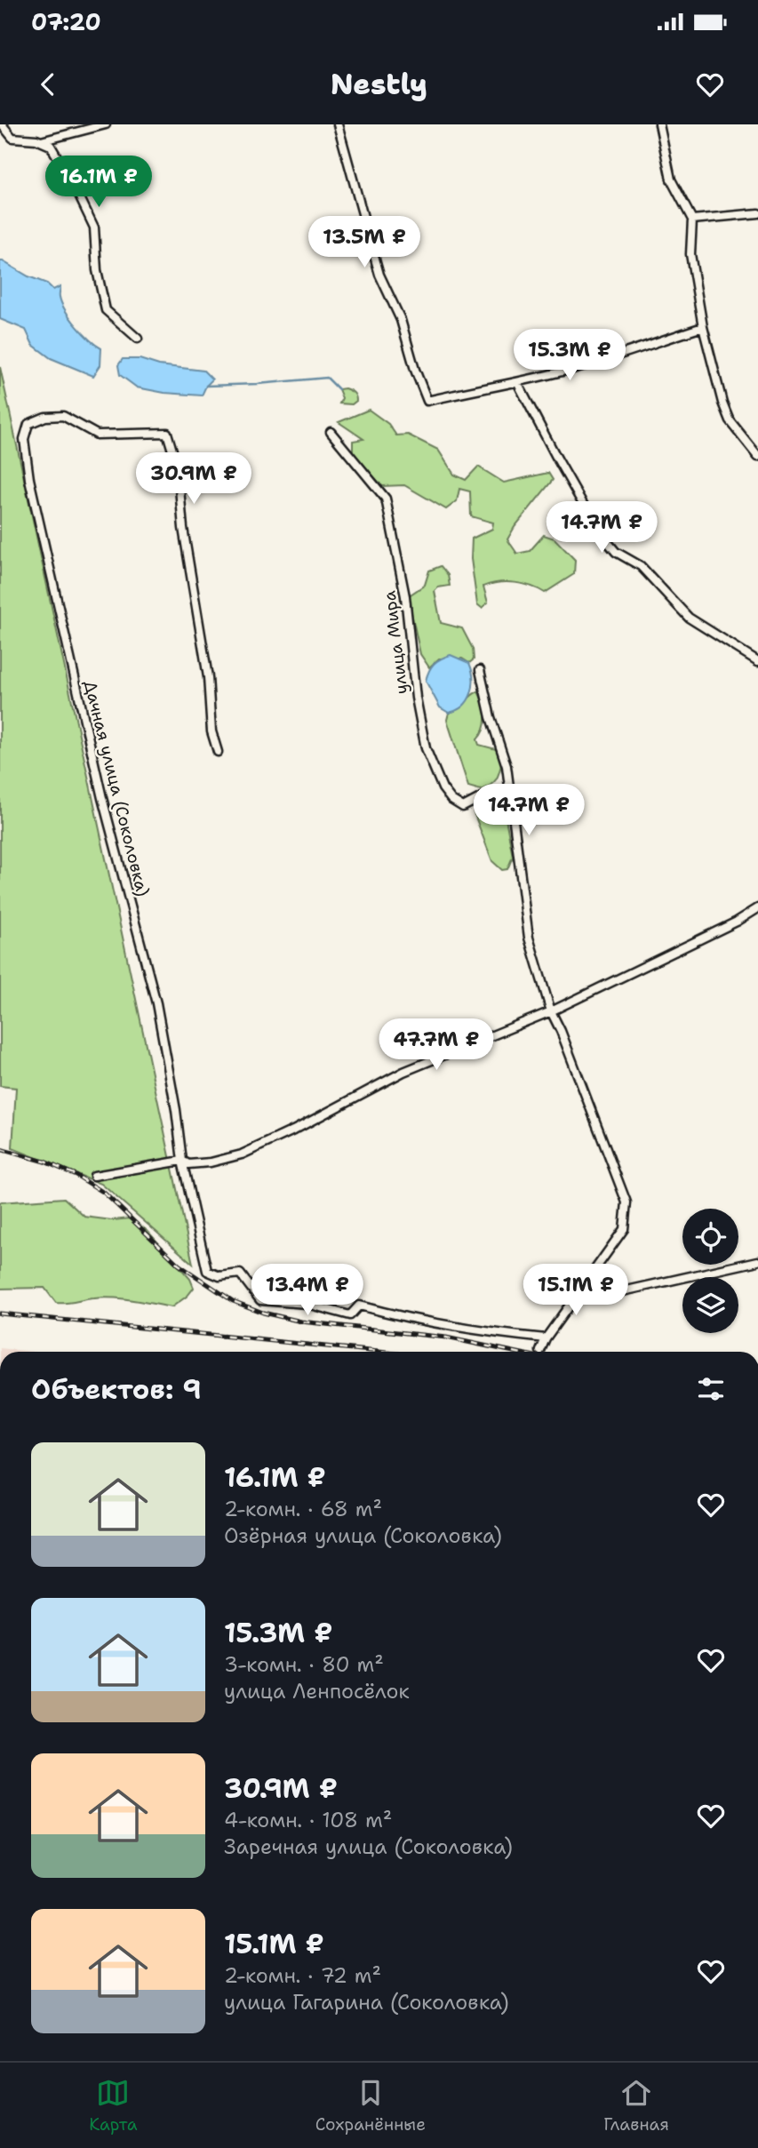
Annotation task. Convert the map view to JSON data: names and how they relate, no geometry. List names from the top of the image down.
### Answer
{
  "streets": {
    "street": ["улица Мира", "Дачная улица (Соколовка)"]
  },
  "page": {
    "status": "07:20",
    "header": "Nestly",
    "price": [
      "16.1M ₽",
      "13.5M ₽",
      "15.3M ₽",
      "30.9M ₽",
      "14.7M ₽",
      "14.7M ₽",
      "47.7M ₽",
      "13.4M ₽",
      "15.1M ₽"
    ],
    "heading": "Объектов: 9",
    "list": [
      {
        "name": "16.1M ₽",
        "note": "2-комн. · 68 m² · Озёрная улица (Соколовка)"
      },
      {
        "name": "15.3M ₽",
        "note": "3-комн. · 80 m² · улица Ленпосёлок"
      },
      {
        "name": "30.9M ₽",
        "note": "4-комн. · 108 m² · Заречная улица (Соколовка)"
      },
      {
        "name": "15.1M ₽",
        "note": "2-комн. · 72 m² · улица Гагарина (Соколовка)"
      }
    ],
    "tabs": ["Карта", "Сохранённые", "Главная"]
  }
}
